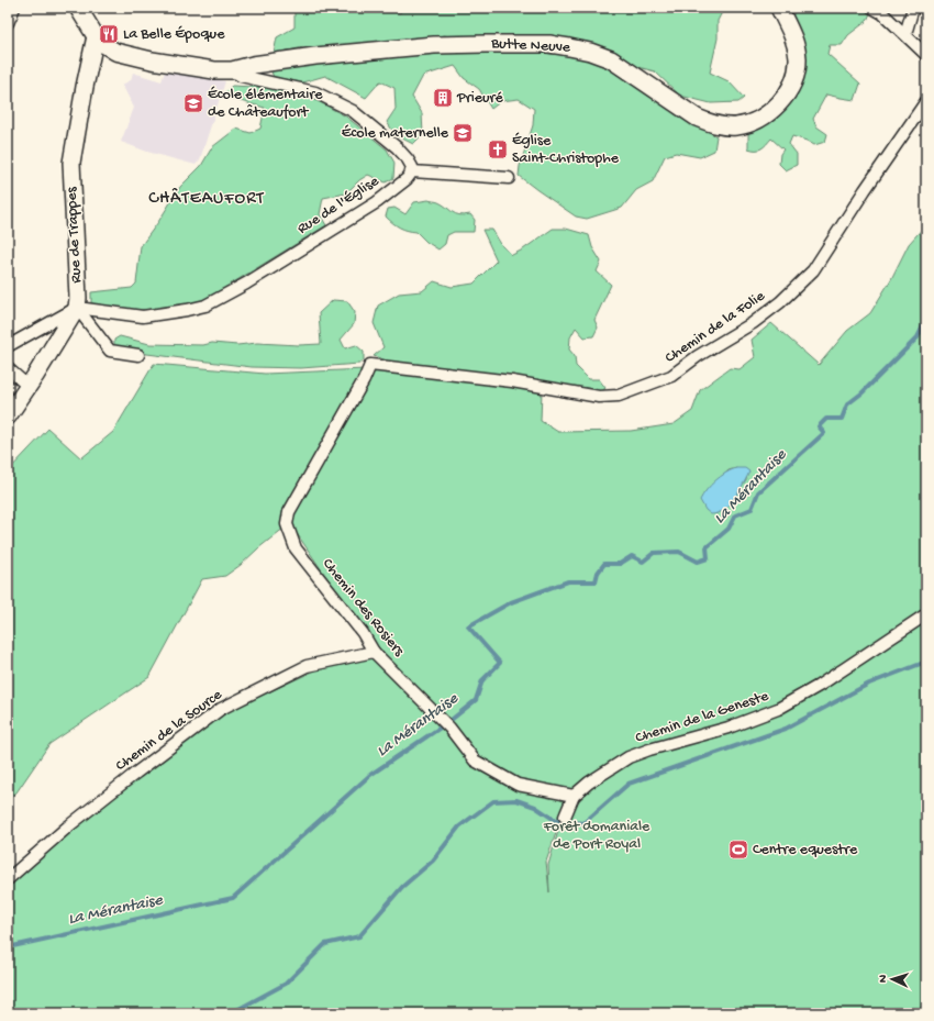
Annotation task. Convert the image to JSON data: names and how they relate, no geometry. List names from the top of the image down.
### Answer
{
  "streets": {
    "street": [
      "Butte Neuve",
      "Rue de l'Église",
      "Rue de Trappes",
      "Chemin de la Folie",
      "Chemin des Rosiers",
      "Chemin de la Geneste",
      "Chemin de la Source"
    ]
  },
  "crossings": [
    ["Butte Neuve", "Rue de Trappes"],
    ["Rue de l'Église", "Rue de Trappes"],
    ["Chemin de la Folie", "Chemin des Rosiers"],
    ["Chemin des Rosiers", "Chemin de la Geneste"],
    ["Chemin des Rosiers", "Chemin de la Source"]
  ],
  "districts": ["CHÂTEAUFORT"],
  "water": ["La Mérantaise"],
  "parks": ["Forêt domaniale de Port Royal"],
  "places": {
    "restaurant": ["La Belle Époque"],
    "building": ["Prieuré"],
    "school or university": ["École élémentaire de Châteaufort", "École maternelle"],
    "church": ["Église Saint-Christophe"],
    "sports": ["Centre equestre"]
  },
  "north": "left"
}
